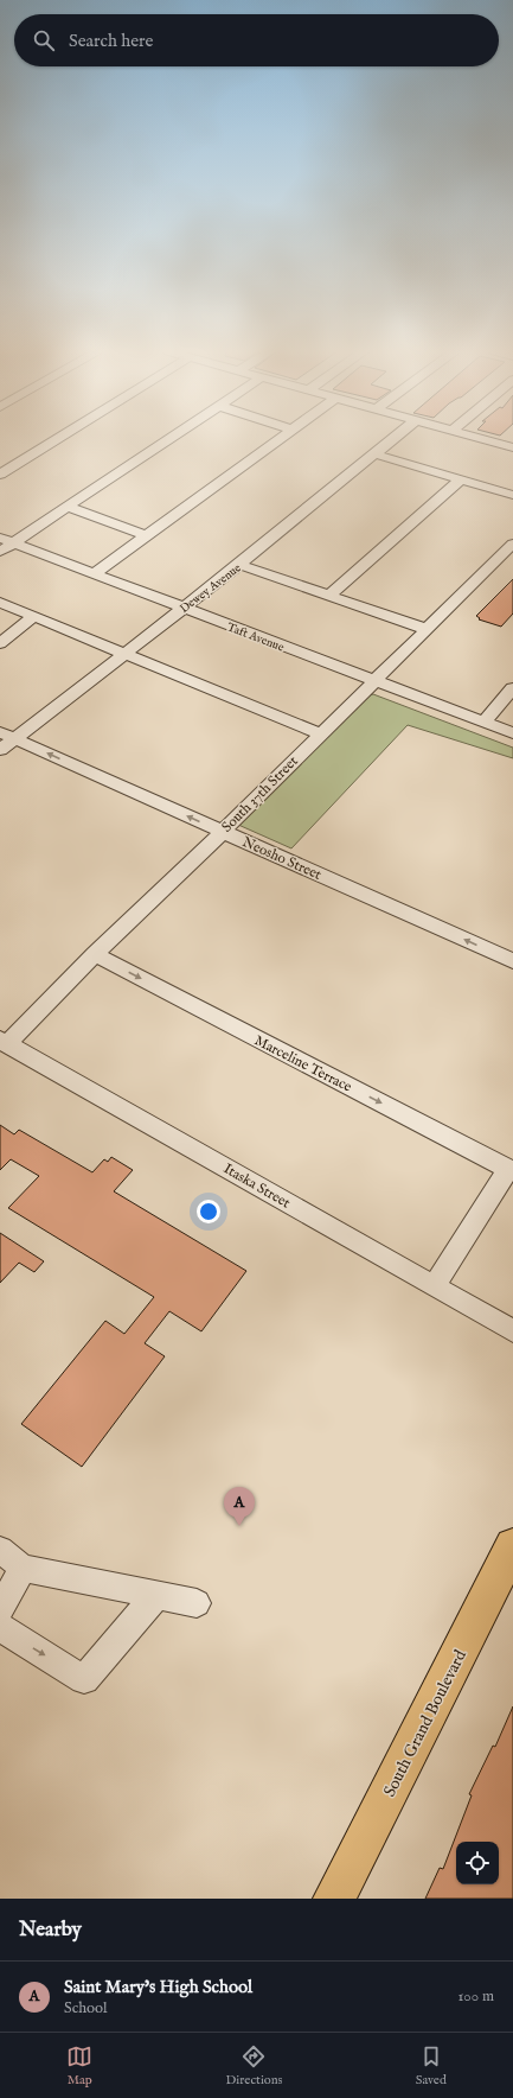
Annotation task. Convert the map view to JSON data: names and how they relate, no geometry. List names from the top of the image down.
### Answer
{
  "streets": {
    "main road": ["South Grand Boulevard"],
    "street": [
      "Dewey Avenue",
      "Taft Avenue",
      "South 37th Street",
      "Neosho Street",
      "Marceline Terrace",
      "Itaska Street"
    ]
  },
  "crossings": [
    ["Dewey Avenue", "Taft Avenue"],
    ["Dewey Avenue", "Neosho Street"],
    ["Taft Avenue", "South 37th Street"],
    ["South 37th Street", "Neosho Street"],
    ["South 37th Street", "Marceline Terrace"],
    ["South 37th Street", "Itaska Street"]
  ],
  "one_way": ["Marceline Terrace"],
  "page": {
    "search": "Search here",
    "pins": "A",
    "heading": "Nearby",
    "list": [
      {
        "mark": "A",
        "name": "Saint Mary's High School",
        "note": "School",
        "value": "100 m"
      }
    ],
    "nav": ["Map", "Directions", "Saved"]
  }
}
